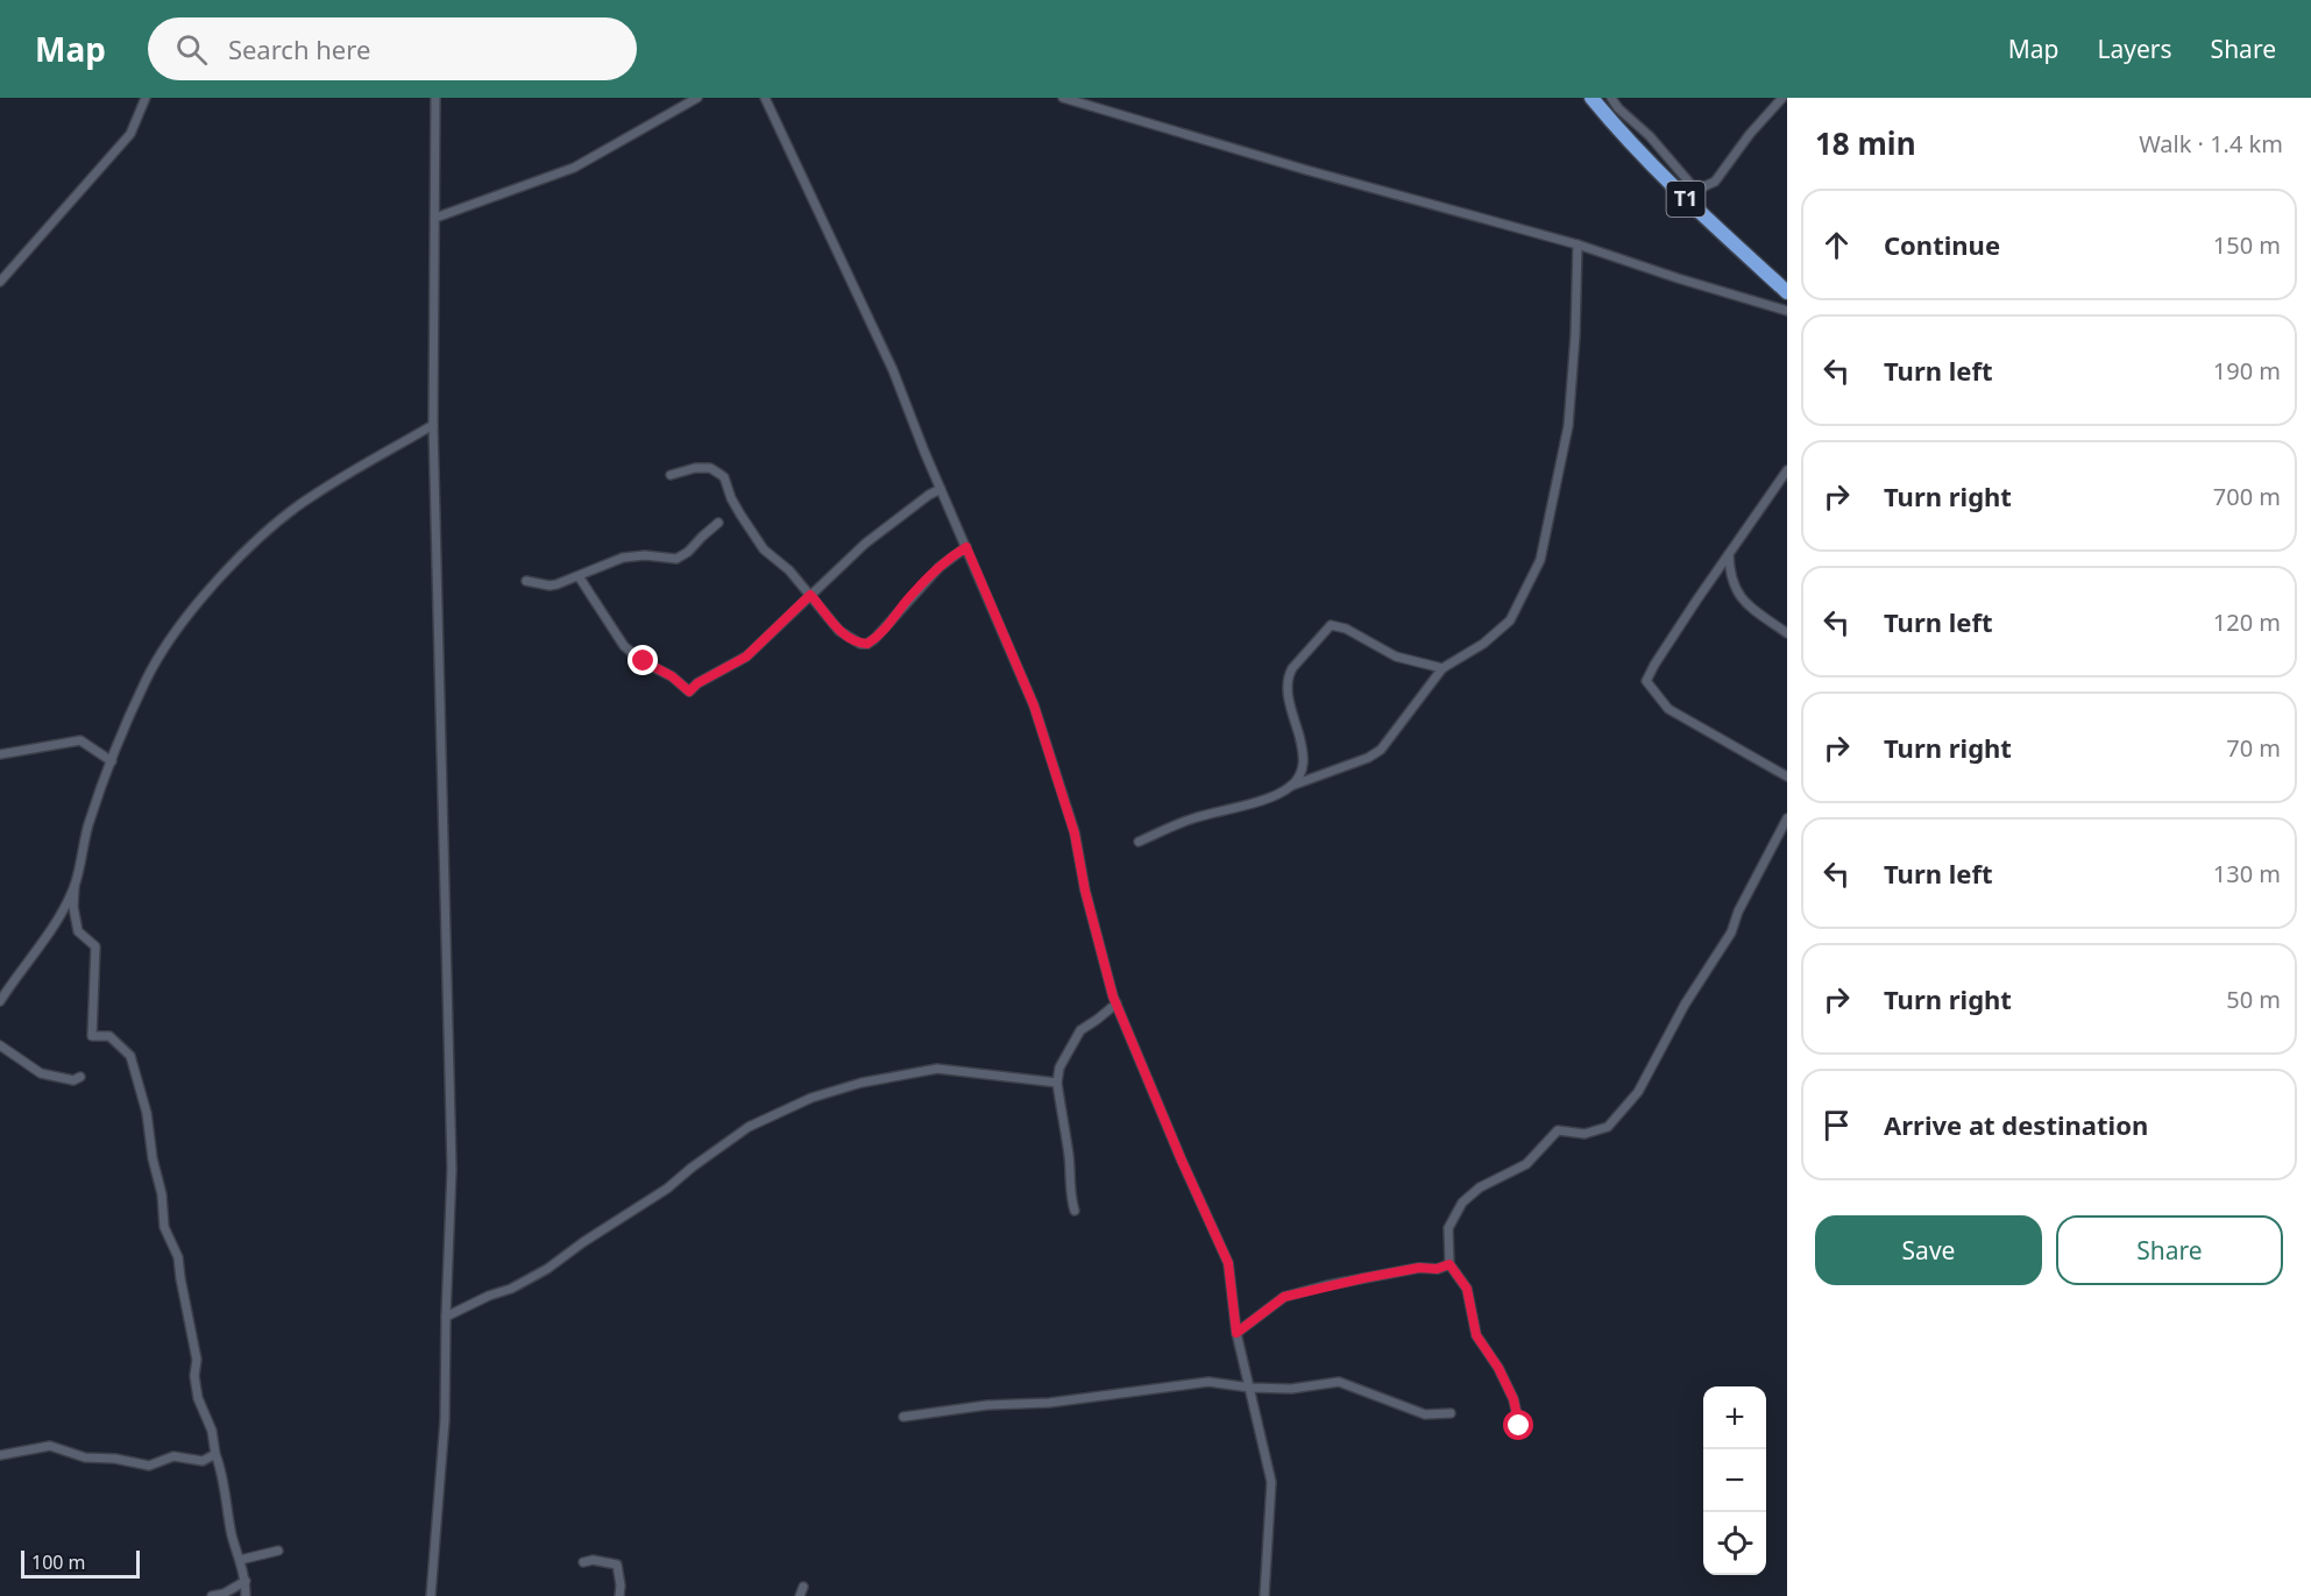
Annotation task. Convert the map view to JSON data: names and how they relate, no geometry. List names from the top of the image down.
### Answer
{
  "streets": {
    "highway": ["T1"]
  },
  "scale_bar": "100 m",
  "page": {
    "header": "Map",
    "search": "Search here",
    "nav": ["Map", "Layers", "Share"],
    "heading": ["18 min", "Walk · 1.4 km"],
    "list": [
      ["Continue", "150 m"],
      ["Turn left", "190 m"],
      ["Turn right", "700 m"],
      ["Turn left", "120 m"],
      ["Turn right", "70 m"],
      ["Turn left", "130 m"],
      ["Turn right", "50 m"],
      "Arrive at destination"
    ],
    "buttons": ["Save", "Share"],
    "map_buttons": ["+", "−"],
    "scale": "100 m"
  }
}
